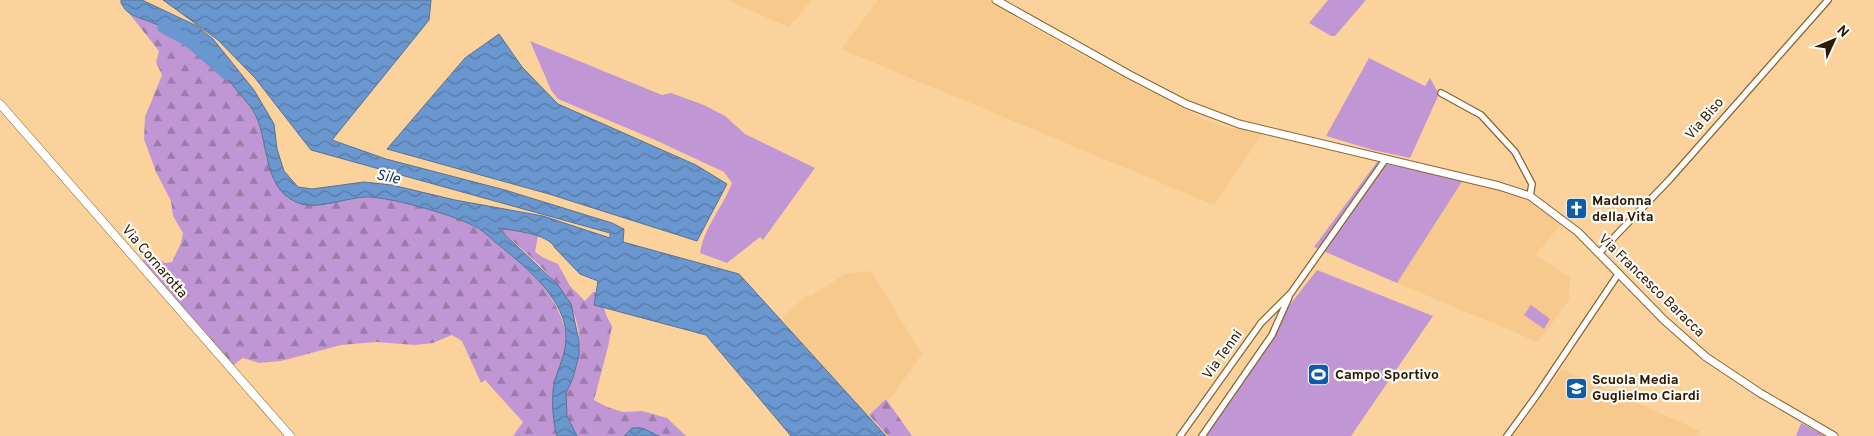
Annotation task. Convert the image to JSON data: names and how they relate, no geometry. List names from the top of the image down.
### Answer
{
  "streets": {
    "main road": ["Via Cornarotta"],
    "street": ["Via Biso", "Via Francesco Baracca", "Via Tenni"]
  },
  "crossings": [
    ["Via Biso", "Via Francesco Baracca"],
    ["Via Francesco Baracca", "Via Tenni"]
  ],
  "water": ["Sile"],
  "places": {
    "church": ["Madonna della Vita"],
    "sports": ["Campo Sportivo"],
    "school or university": ["Scuola Media Guglielmo Ciardi"]
  },
  "north": "top right"
}
